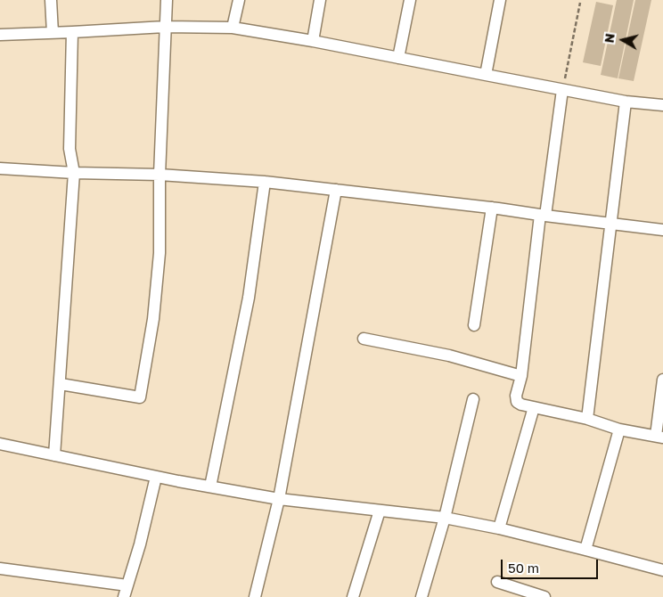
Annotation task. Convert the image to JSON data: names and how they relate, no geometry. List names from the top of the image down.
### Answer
{
  "scale_bar": "50 m",
  "north": "left"
}
